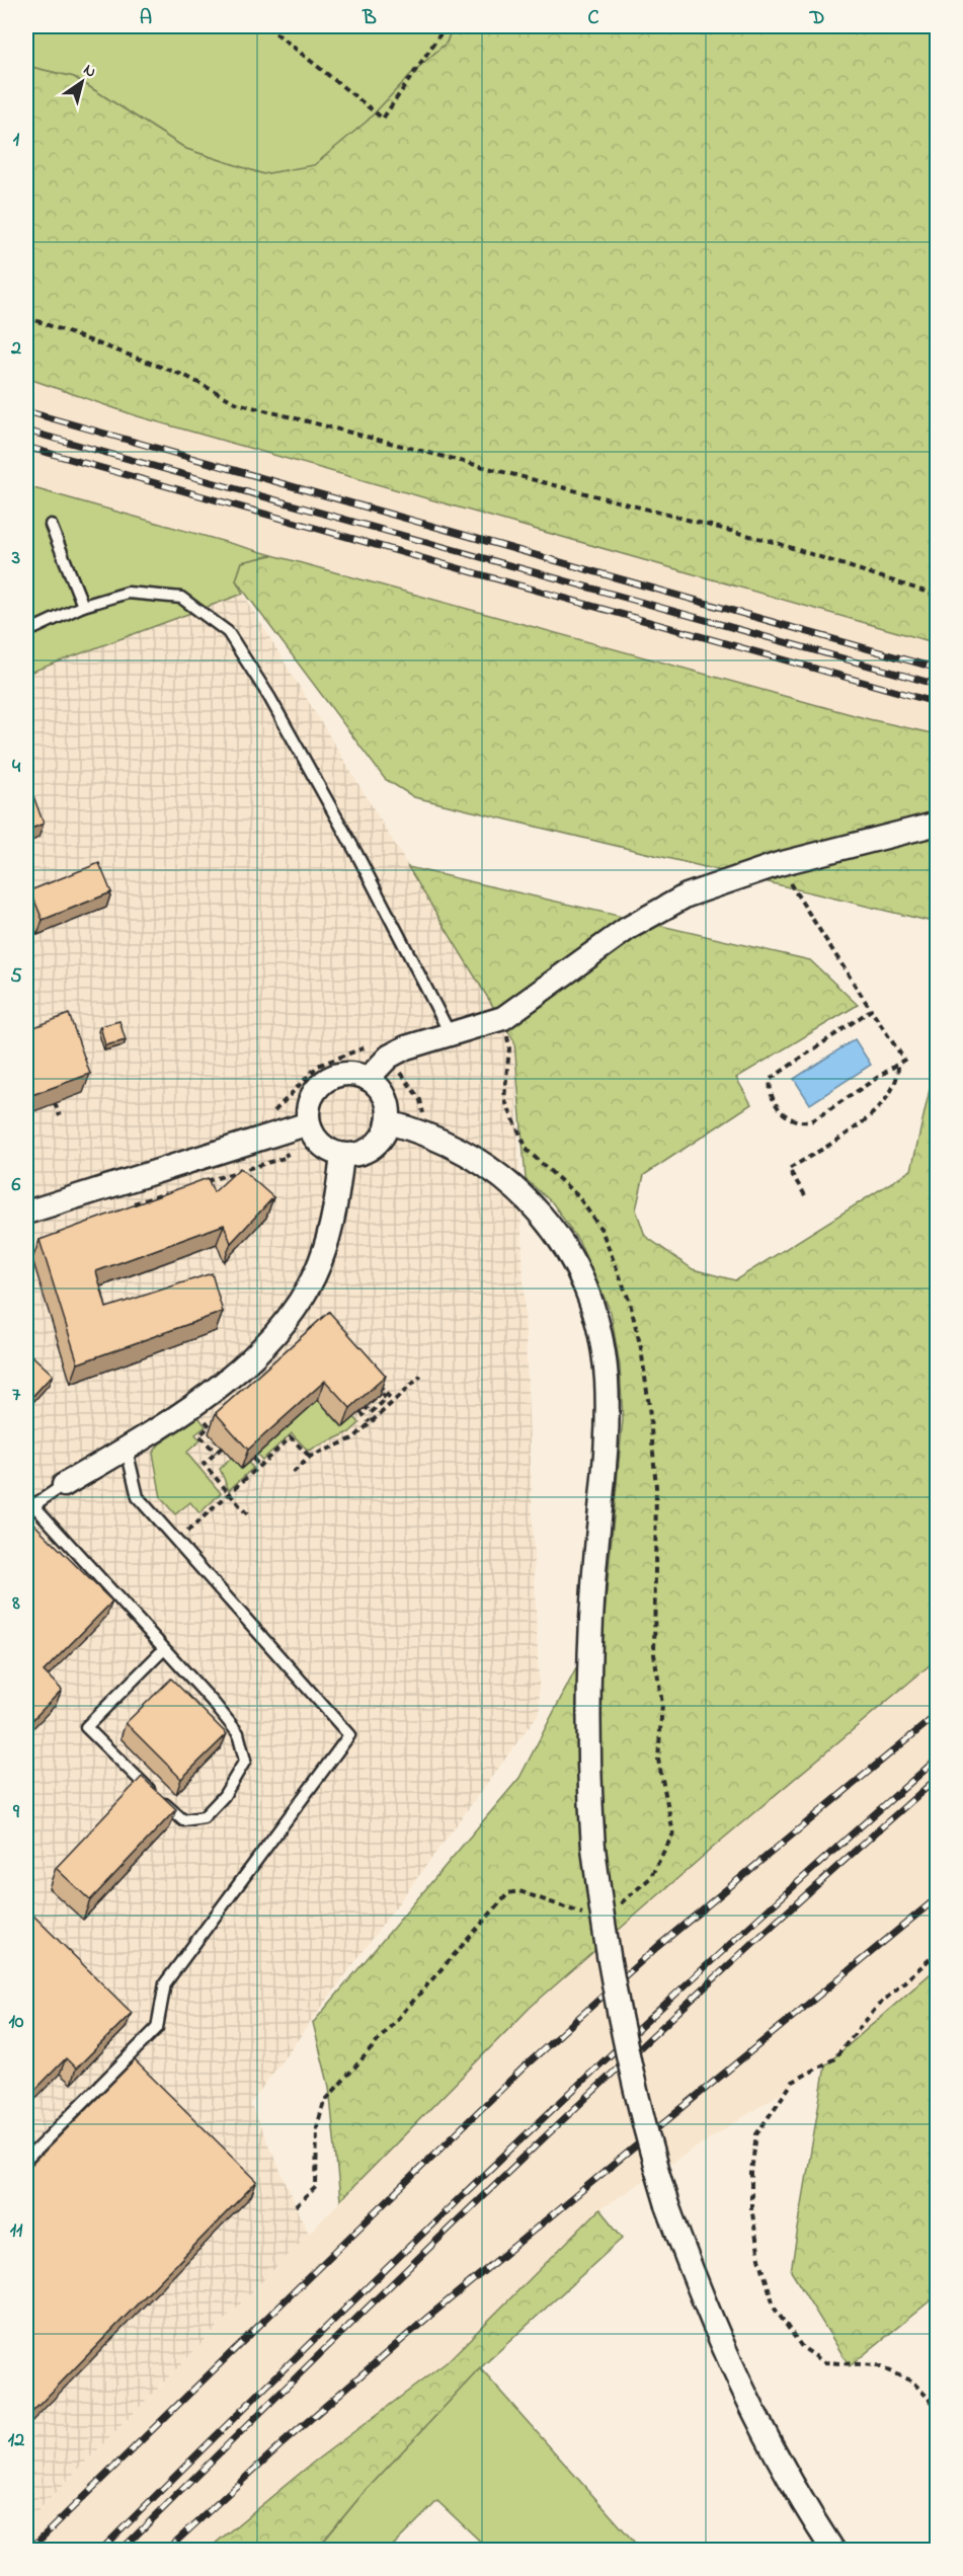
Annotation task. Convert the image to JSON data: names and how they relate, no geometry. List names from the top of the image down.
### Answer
{
  "north": "top right",
  "grid": {
    "columns": [
      "A",
      "B",
      "C",
      "D"
    ],
    "rows": [
      "1",
      "2",
      "3",
      "4",
      "5",
      "6",
      "7",
      "8",
      "9",
      "10",
      "11",
      "12"
    ]
  }
}
